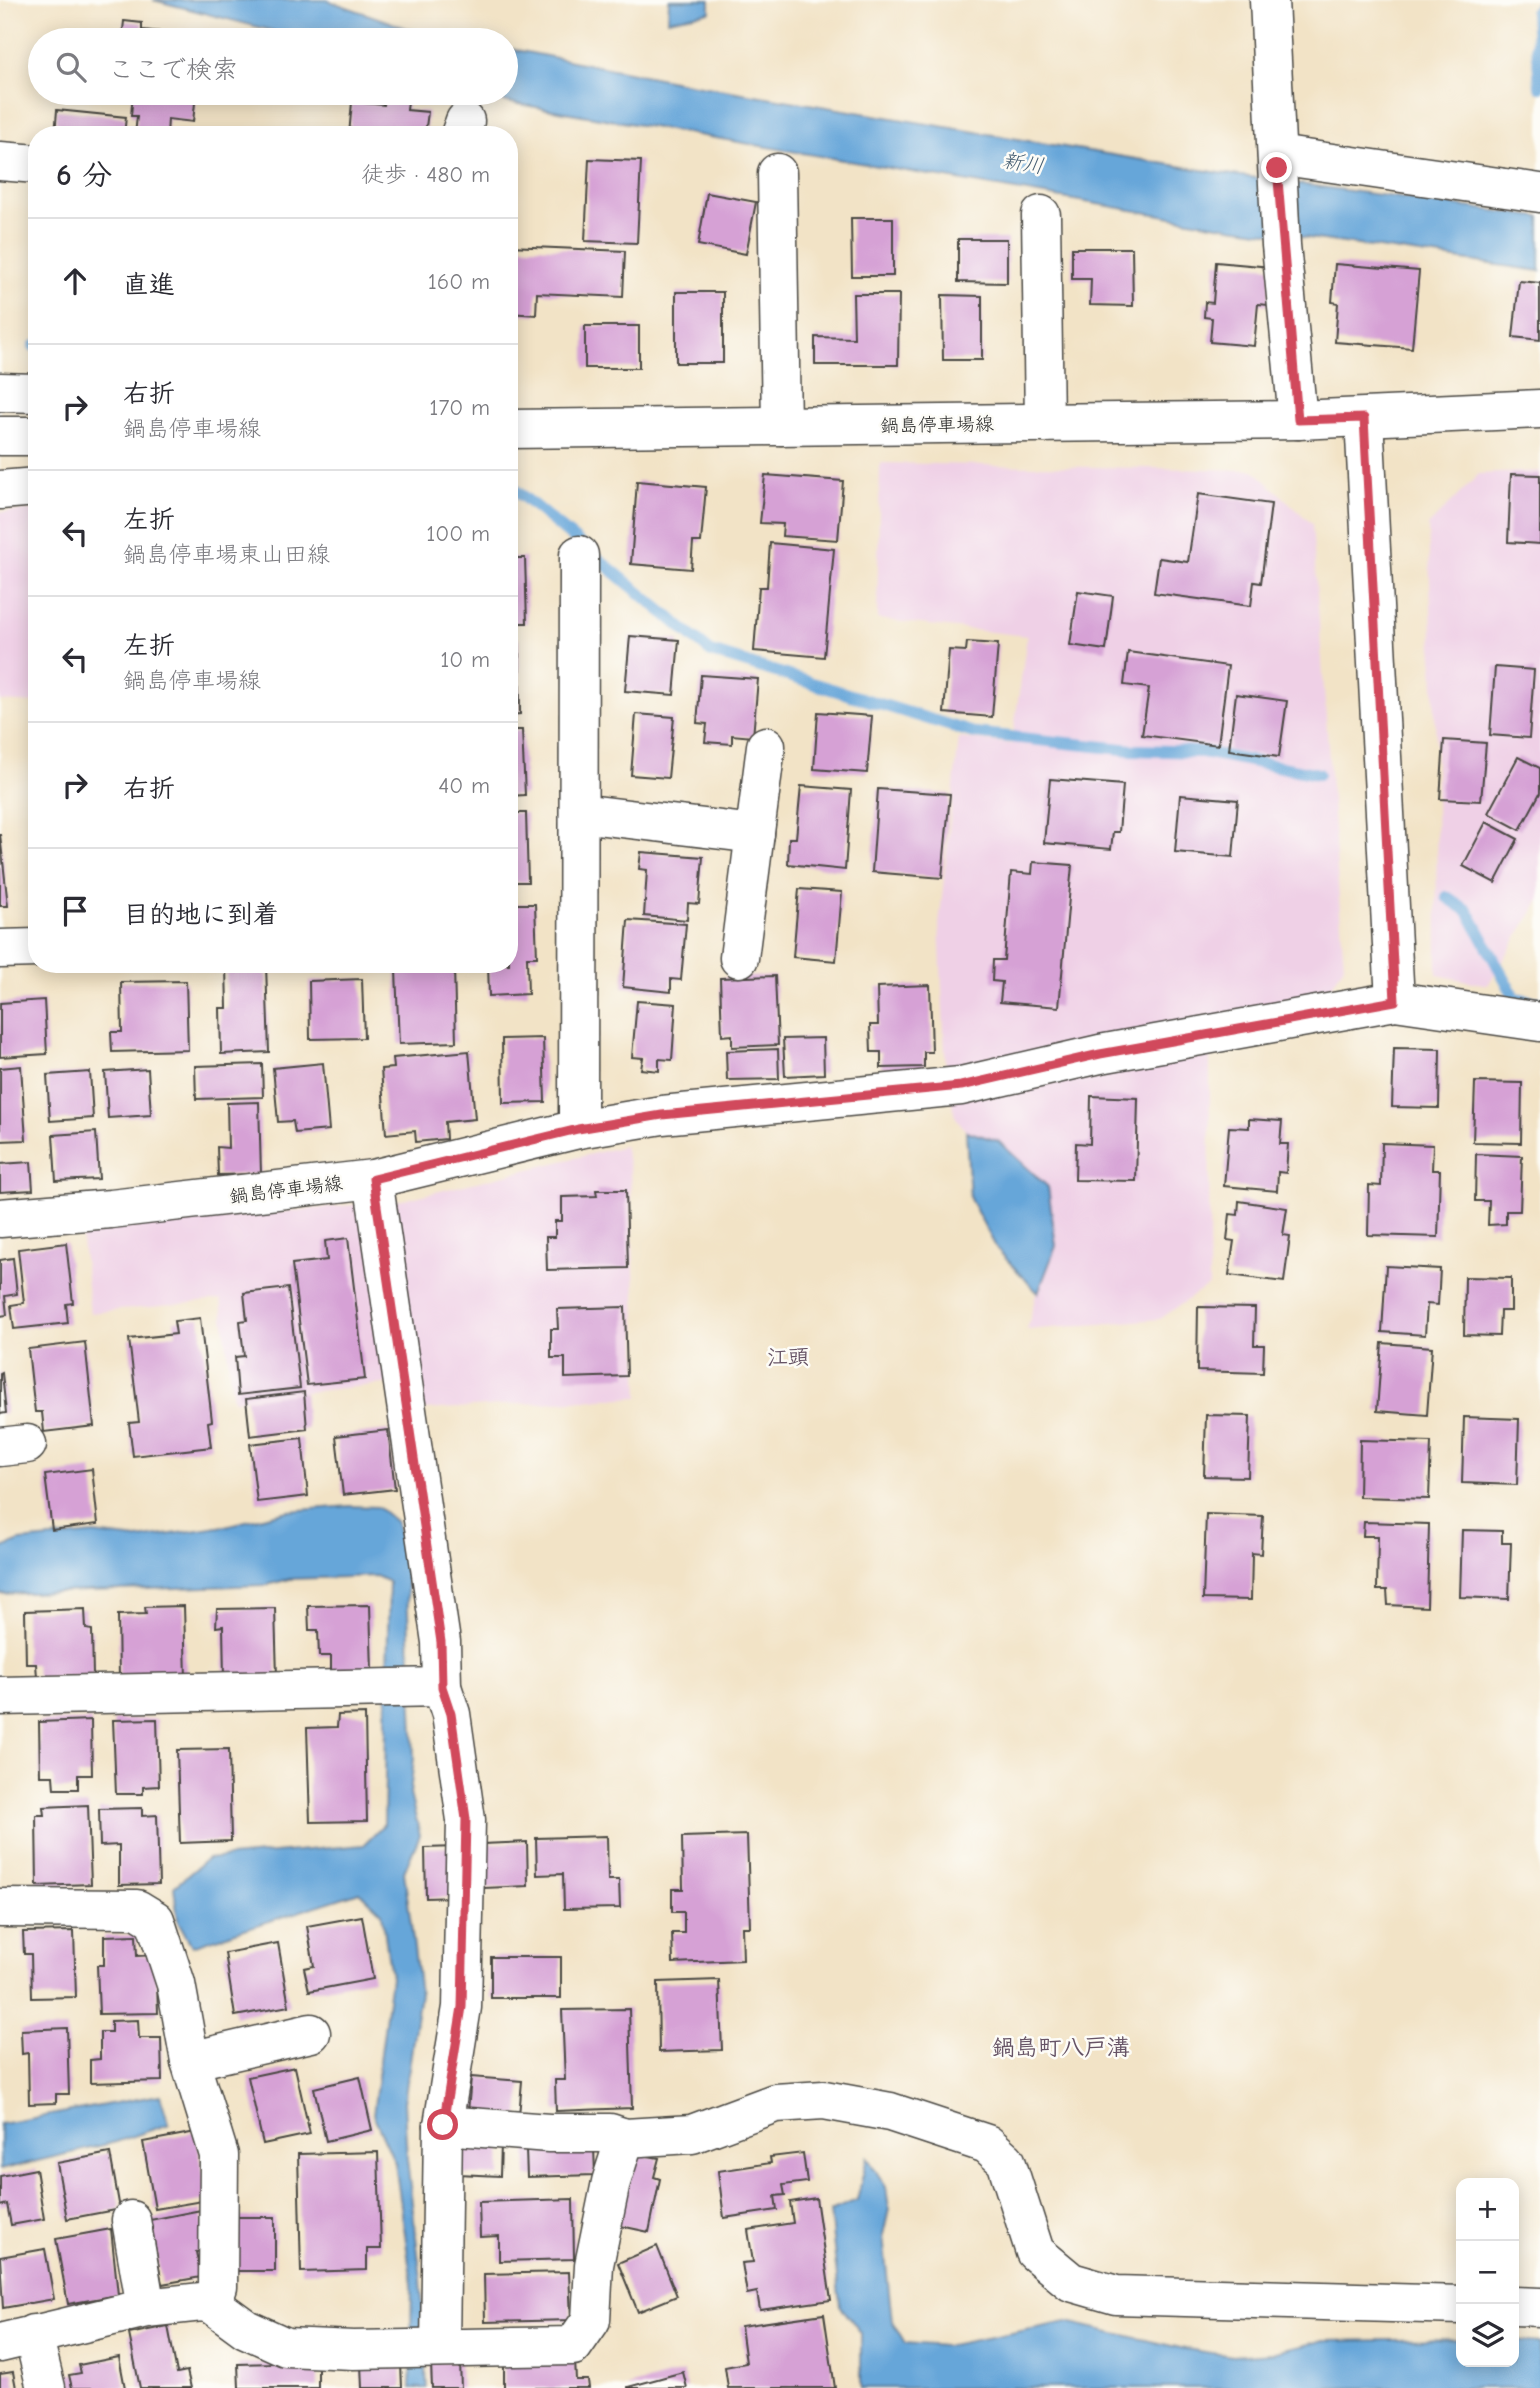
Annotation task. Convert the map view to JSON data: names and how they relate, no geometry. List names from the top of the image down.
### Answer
{
  "streets": {
    "street": ["鍋島停車場線"]
  },
  "districts": ["江頭", "鍋島町八戸溝"],
  "water": ["新川"],
  "page": {
    "search": "ここで検索",
    "heading": ["6 分", "徒歩 · 480 m"],
    "list": [
      ["直進", "160 m"],
      ["右折", "鍋島停車場線", "170 m"],
      ["左折", "鍋島停車場東山田線", "100 m"],
      ["左折", "鍋島停車場線", "10 m"],
      ["右折", "40 m"],
      "目的地に到着"
    ],
    "map_buttons": ["+", "−"]
  }
}
